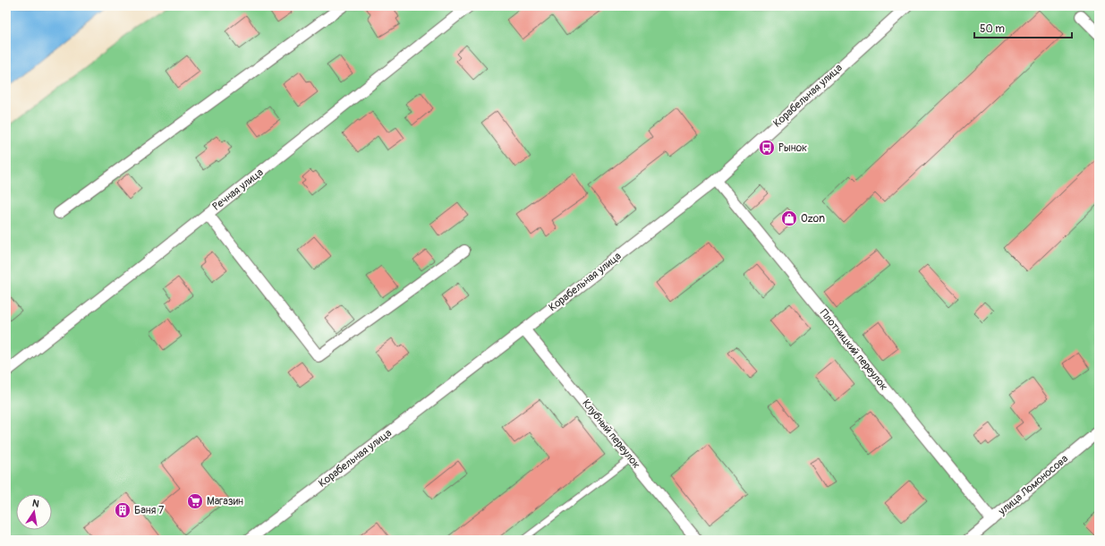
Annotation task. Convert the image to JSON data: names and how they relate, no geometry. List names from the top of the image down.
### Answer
{
  "streets": {
    "street": [
      "Корабельная улица",
      "Речная улица",
      "Плотницкий переулок",
      "Клубный переулок",
      "улица Ломоносова"
    ]
  },
  "crossings": [
    ["Корабельная улица", "Плотницкий переулок"],
    ["Корабельная улица", "Клубный переулок"],
    ["Плотницкий переулок", "улица Ломоносова"]
  ],
  "places": {
    "bus stop": ["Рынок"],
    "shop": ["Ozon"],
    "supermarket": ["Магазин"],
    "building": ["Баня 7"]
  },
  "scale_bar": "50 m",
  "north": "top"
}
